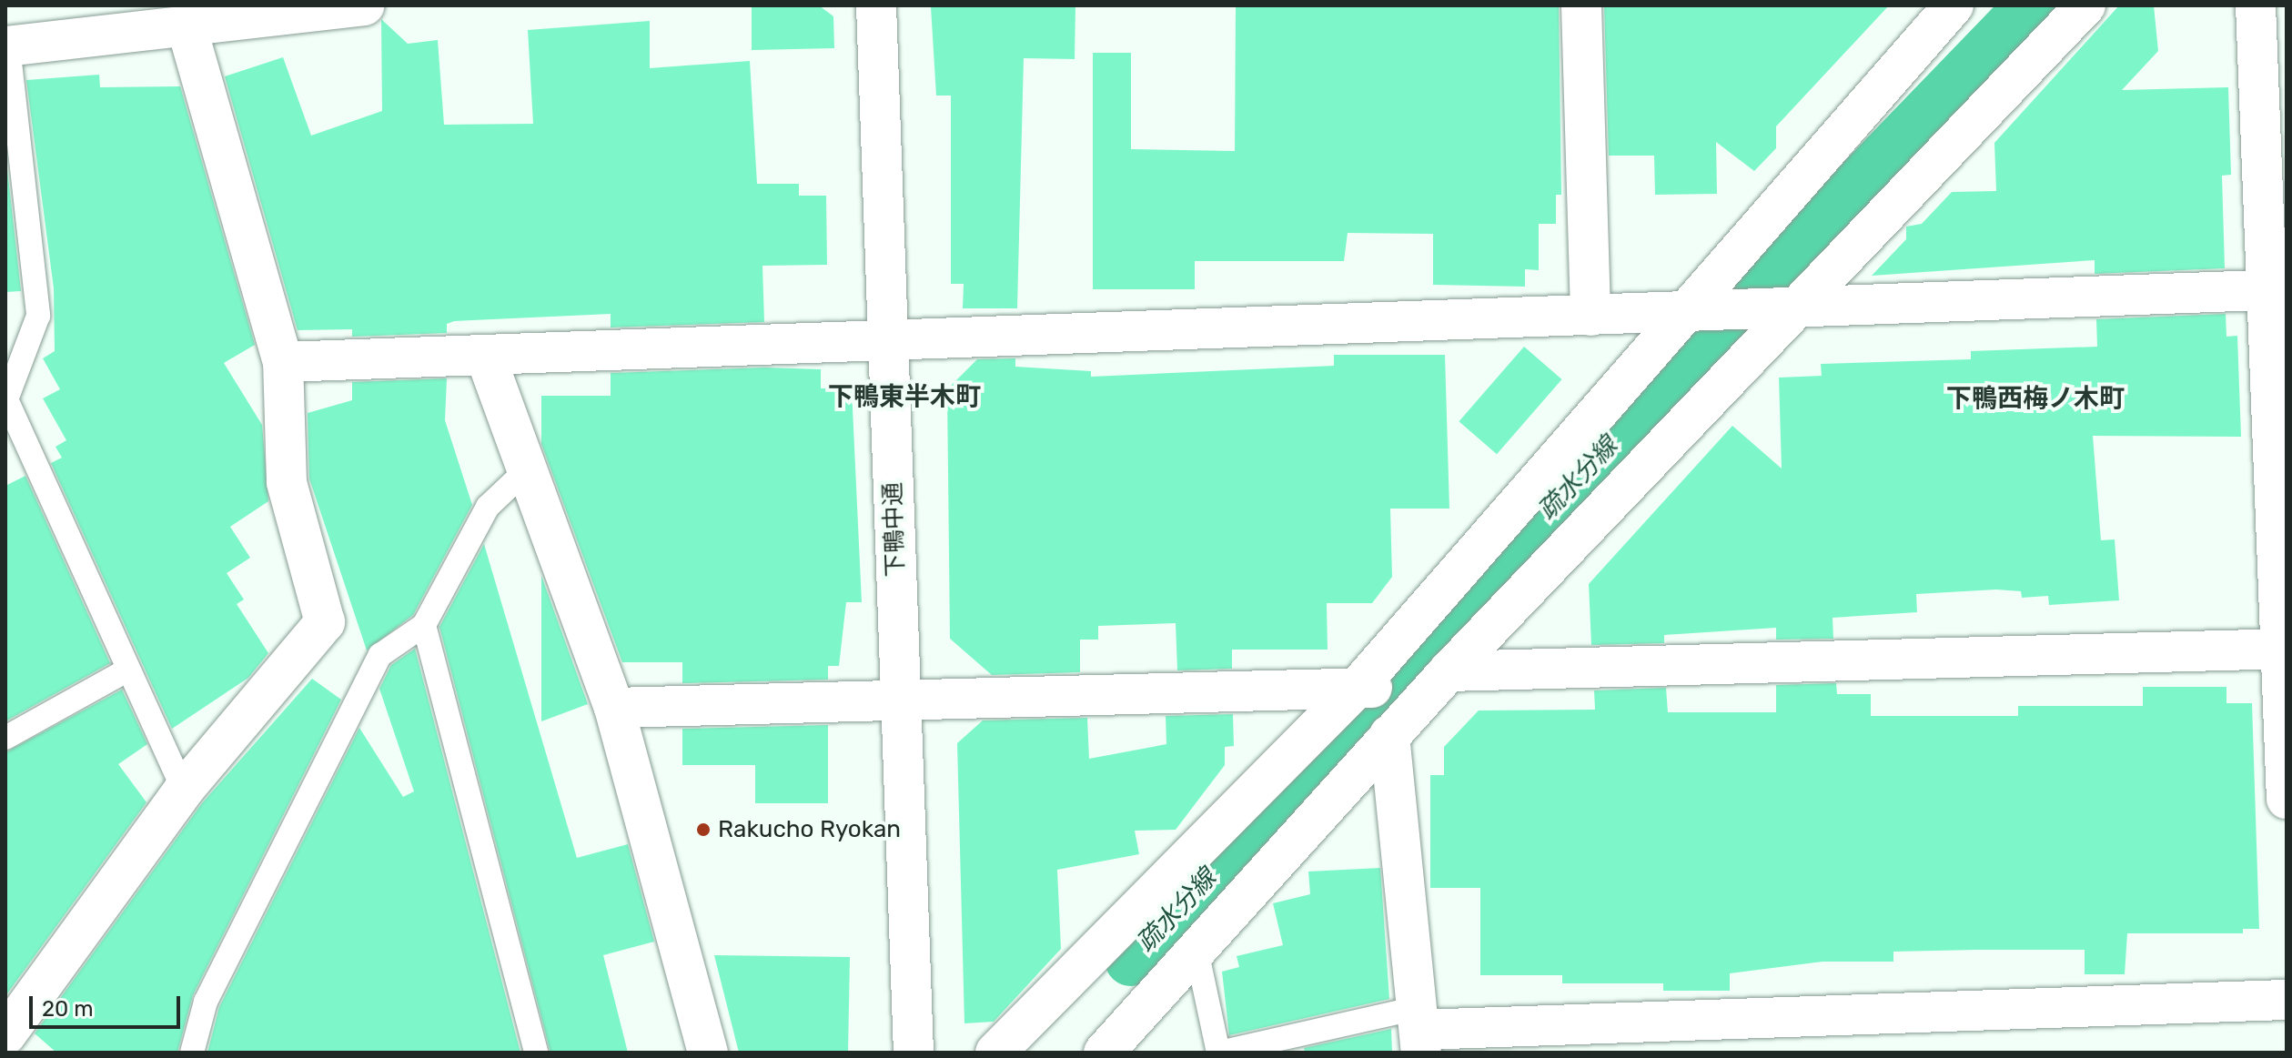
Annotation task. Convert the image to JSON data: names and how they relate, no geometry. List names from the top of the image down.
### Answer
{
  "streets": {
    "street": ["下鴨中通"]
  },
  "districts": ["下鴨東半木町", "下鴨西梅ノ木町"],
  "water": ["疏水分線"],
  "places": ["Rakucho Ryokan"],
  "scale_bar": "20 m"
}
